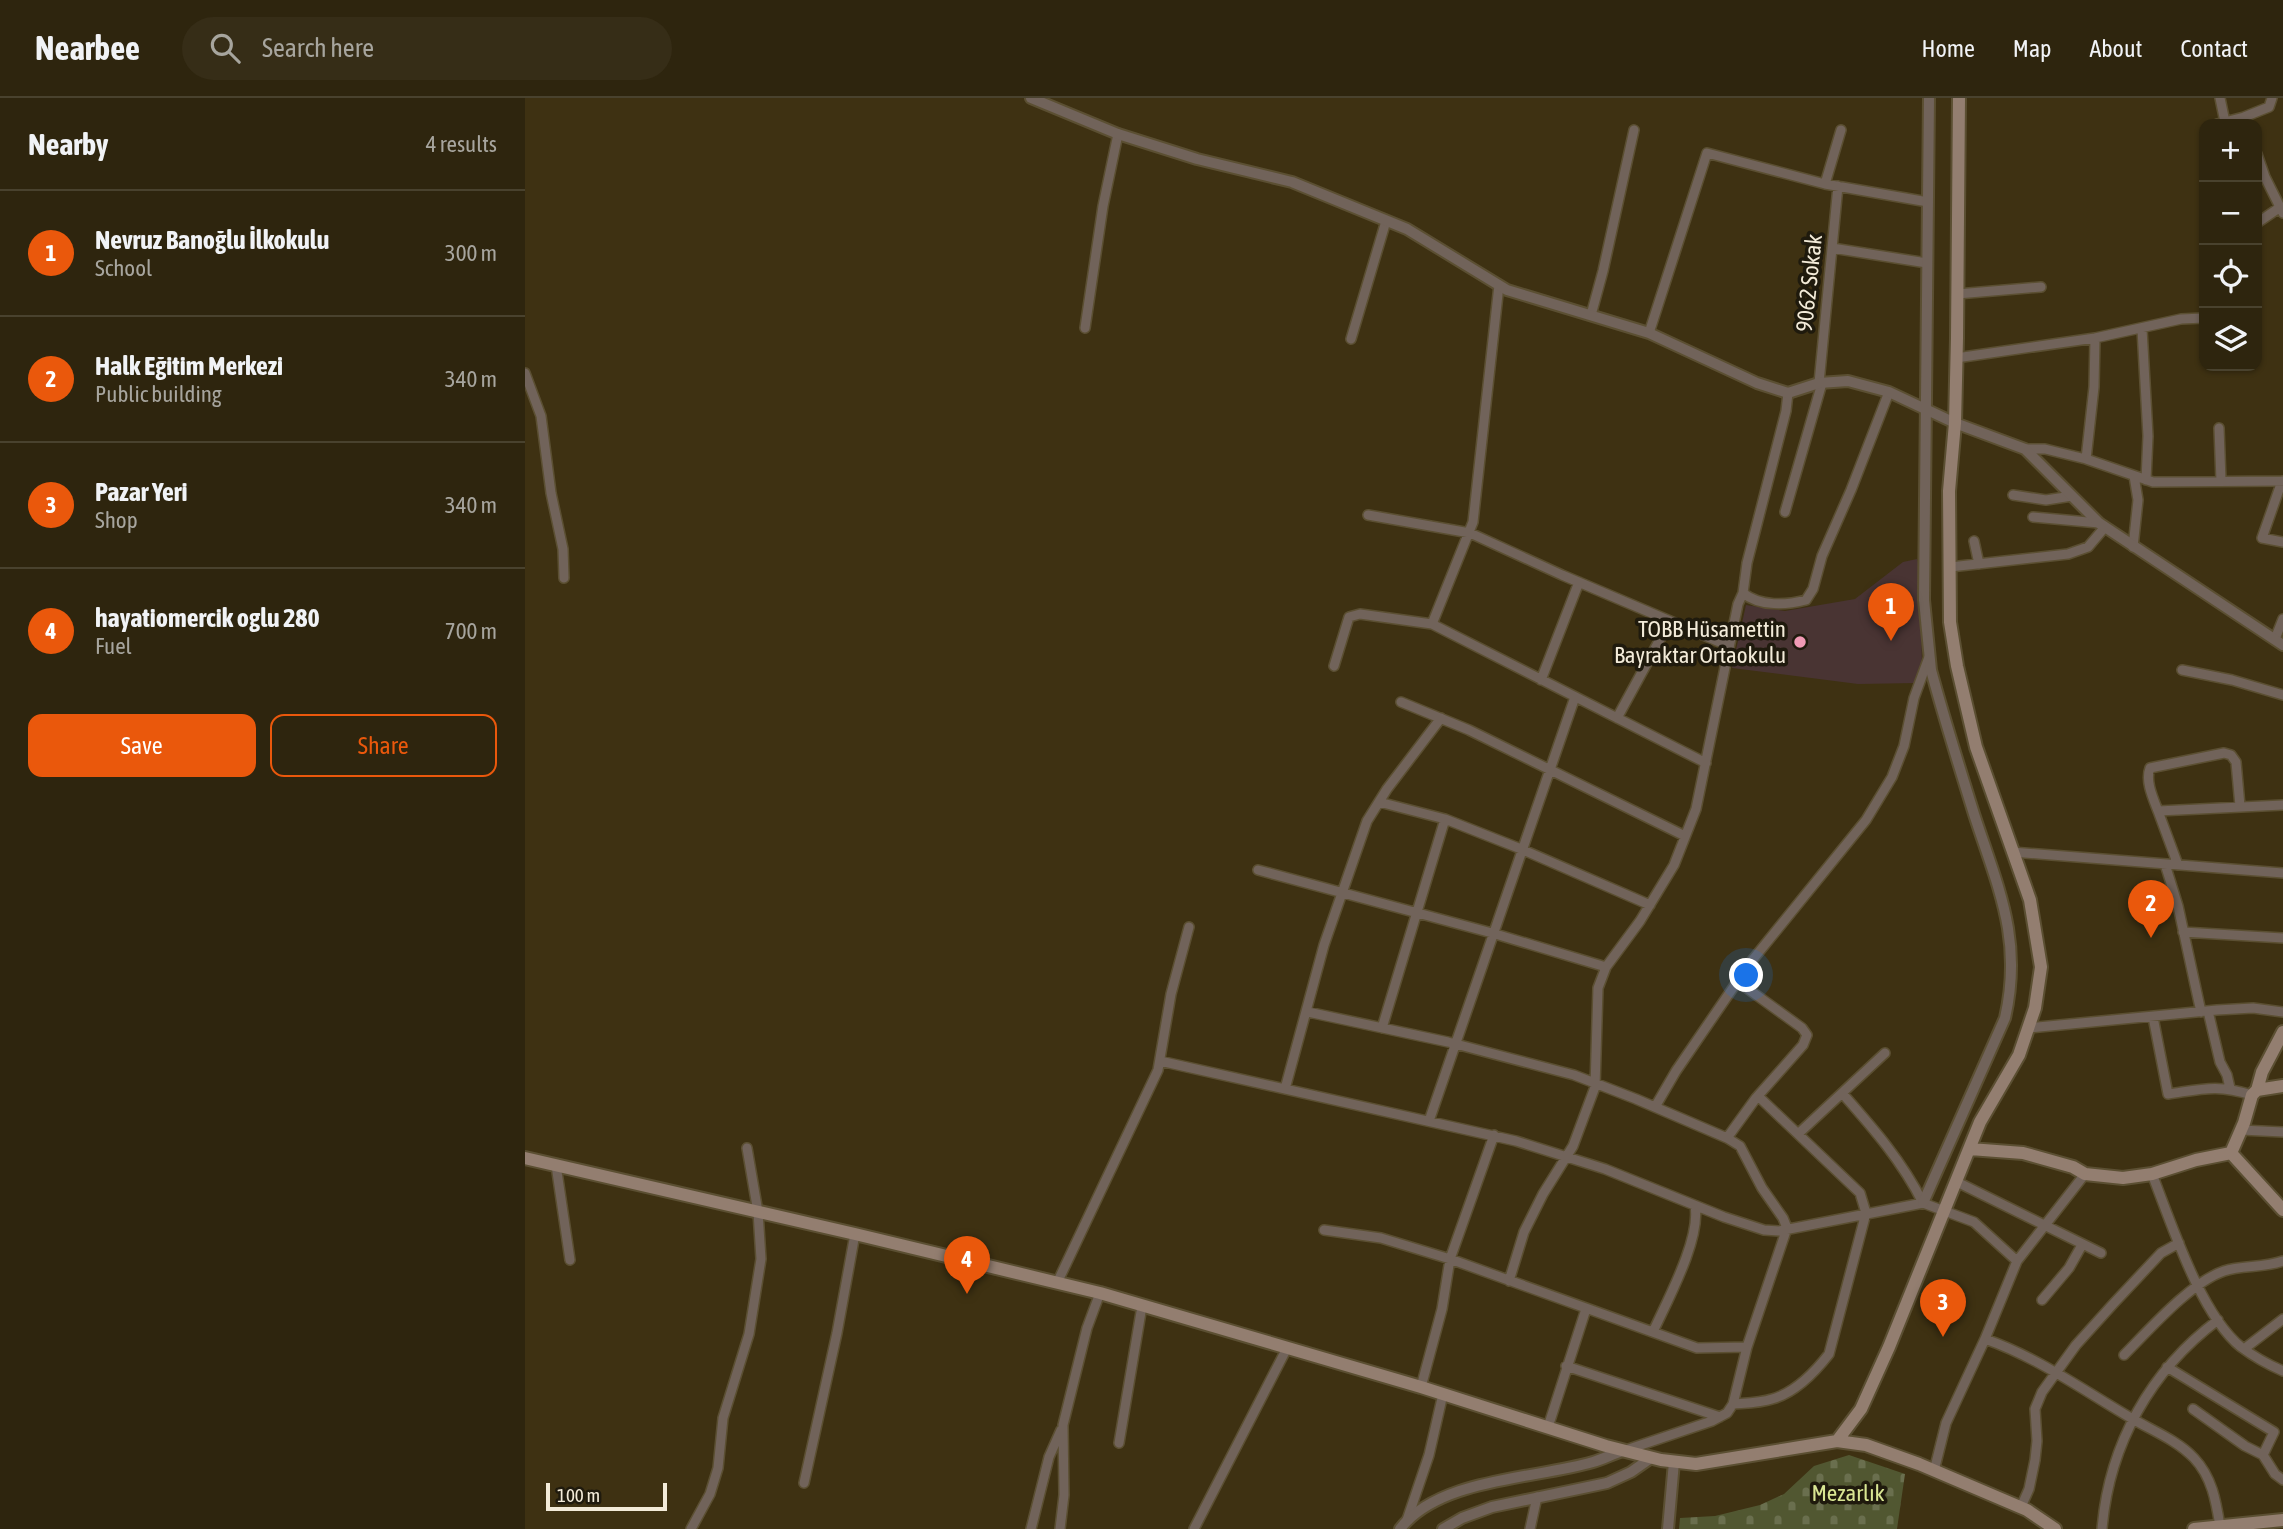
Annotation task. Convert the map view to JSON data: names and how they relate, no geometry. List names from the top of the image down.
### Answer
{
  "streets": {
    "street": ["9062 Sokak"]
  },
  "parks": ["Mezarlık"],
  "places": ["TOBB Hüsamettin Bayraktar Ortaokulu"],
  "scale_bar": "100 m",
  "page": {
    "header": "Nearbee",
    "search": "Search here",
    "nav": [
      "Home",
      "Map",
      "About",
      "Contact"
    ],
    "heading": ["Nearby", "4 results"],
    "map_buttons": ["+", "−"],
    "list": [
      {
        "mark": "1",
        "name": "Nevruz Banoğlu İlkokulu",
        "note": "School",
        "value": "300 m"
      },
      {
        "mark": "2",
        "name": "Halk Eğitim Merkezi",
        "note": "Public building",
        "value": "340 m"
      },
      {
        "mark": "3",
        "name": "Pazar Yeri",
        "note": "Shop",
        "value": "340 m"
      },
      {
        "mark": "4",
        "name": "hayatiomercik oglu 280",
        "note": "Fuel",
        "value": "700 m"
      }
    ],
    "pins": [
      "1",
      "2",
      "4",
      "3"
    ],
    "buttons": ["Save", "Share"],
    "scale": "100 m"
  }
}
